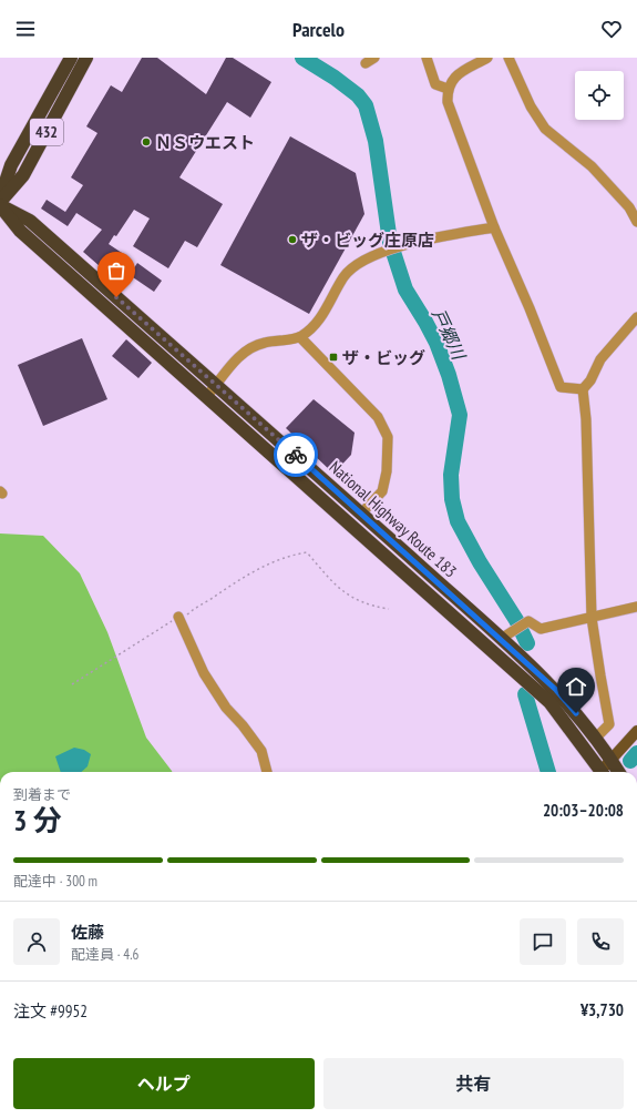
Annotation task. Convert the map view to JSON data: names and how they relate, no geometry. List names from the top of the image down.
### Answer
{
  "streets": {
    "highway": ["432", "National Highway Route 183"]
  },
  "crossings": [
    ["432", "National Highway Route 183"]
  ],
  "water": ["戸郷川"],
  "places": {
    "other": ["ＮＳウエスト", "ザ・ビッグ庄原店"],
    "transit": ["ザ・ビッグ"]
  },
  "page": {
    "header": "Parcelo",
    "heading": ["3 分", "到着まで", "20:03–20:08"],
    "panel": [
      "佐藤",
      "配達員 · 4.6",
      "注文 #9952",
      "¥3,730"
    ],
    "bar": "配達中 · 300 m",
    "buttons": ["ヘルプ", "共有"]
  }
}
